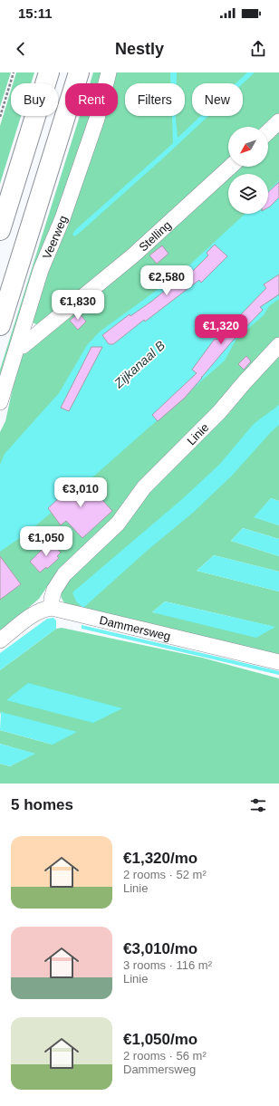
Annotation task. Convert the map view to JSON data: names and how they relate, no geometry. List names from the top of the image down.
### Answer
{
  "streets": {
    "street": [
      "Stelling",
      "Veerweg",
      "Linie",
      "Dammersweg"
    ]
  },
  "crossings": [
    ["Stelling", "Veerweg"],
    ["Linie", "Dammersweg"]
  ],
  "water": ["Zijkanaal B"],
  "north": "bottom left",
  "page": {
    "status": "15:11",
    "header": "Nestly",
    "chip": [
      "Buy",
      "Rent",
      "Filters",
      "New"
    ],
    "price": [
      "€2,580",
      "€1,830",
      "€1,320",
      "€3,010",
      "€1,050"
    ],
    "heading": "5 homes",
    "list": [
      {
        "name": "€1,320/mo",
        "note": "2 rooms · 52 m² · Linie"
      },
      {
        "name": "€3,010/mo",
        "note": "3 rooms · 116 m² · Linie"
      },
      {
        "name": "€1,050/mo",
        "note": "2 rooms · 56 m² · Dammersweg"
      }
    ]
  }
}
